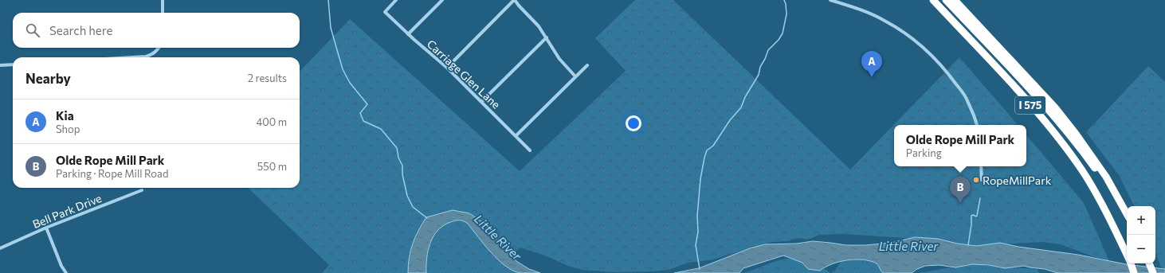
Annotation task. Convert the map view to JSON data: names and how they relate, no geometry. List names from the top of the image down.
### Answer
{
  "streets": {
    "highway": ["I 575"],
    "street": ["Carriage Glen Lane", "Bell Park Drive"]
  },
  "water": ["Little River"],
  "places": ["RopeMillPark"],
  "page": {
    "search": "Search here",
    "pins": ["A", "B"],
    "heading": ["Nearby", "2 results"],
    "list": [
      {
        "mark": "A",
        "name": "Kia",
        "note": "Shop",
        "value": "400 m"
      },
      {
        "mark": "B",
        "name": "Olde Rope Mill Park",
        "note": "Parking · Rope Mill Road",
        "value": "550 m"
      }
    ],
    "popup": ["Olde Rope Mill Park", "Parking"],
    "map_buttons": ["+", "−"]
  }
}
